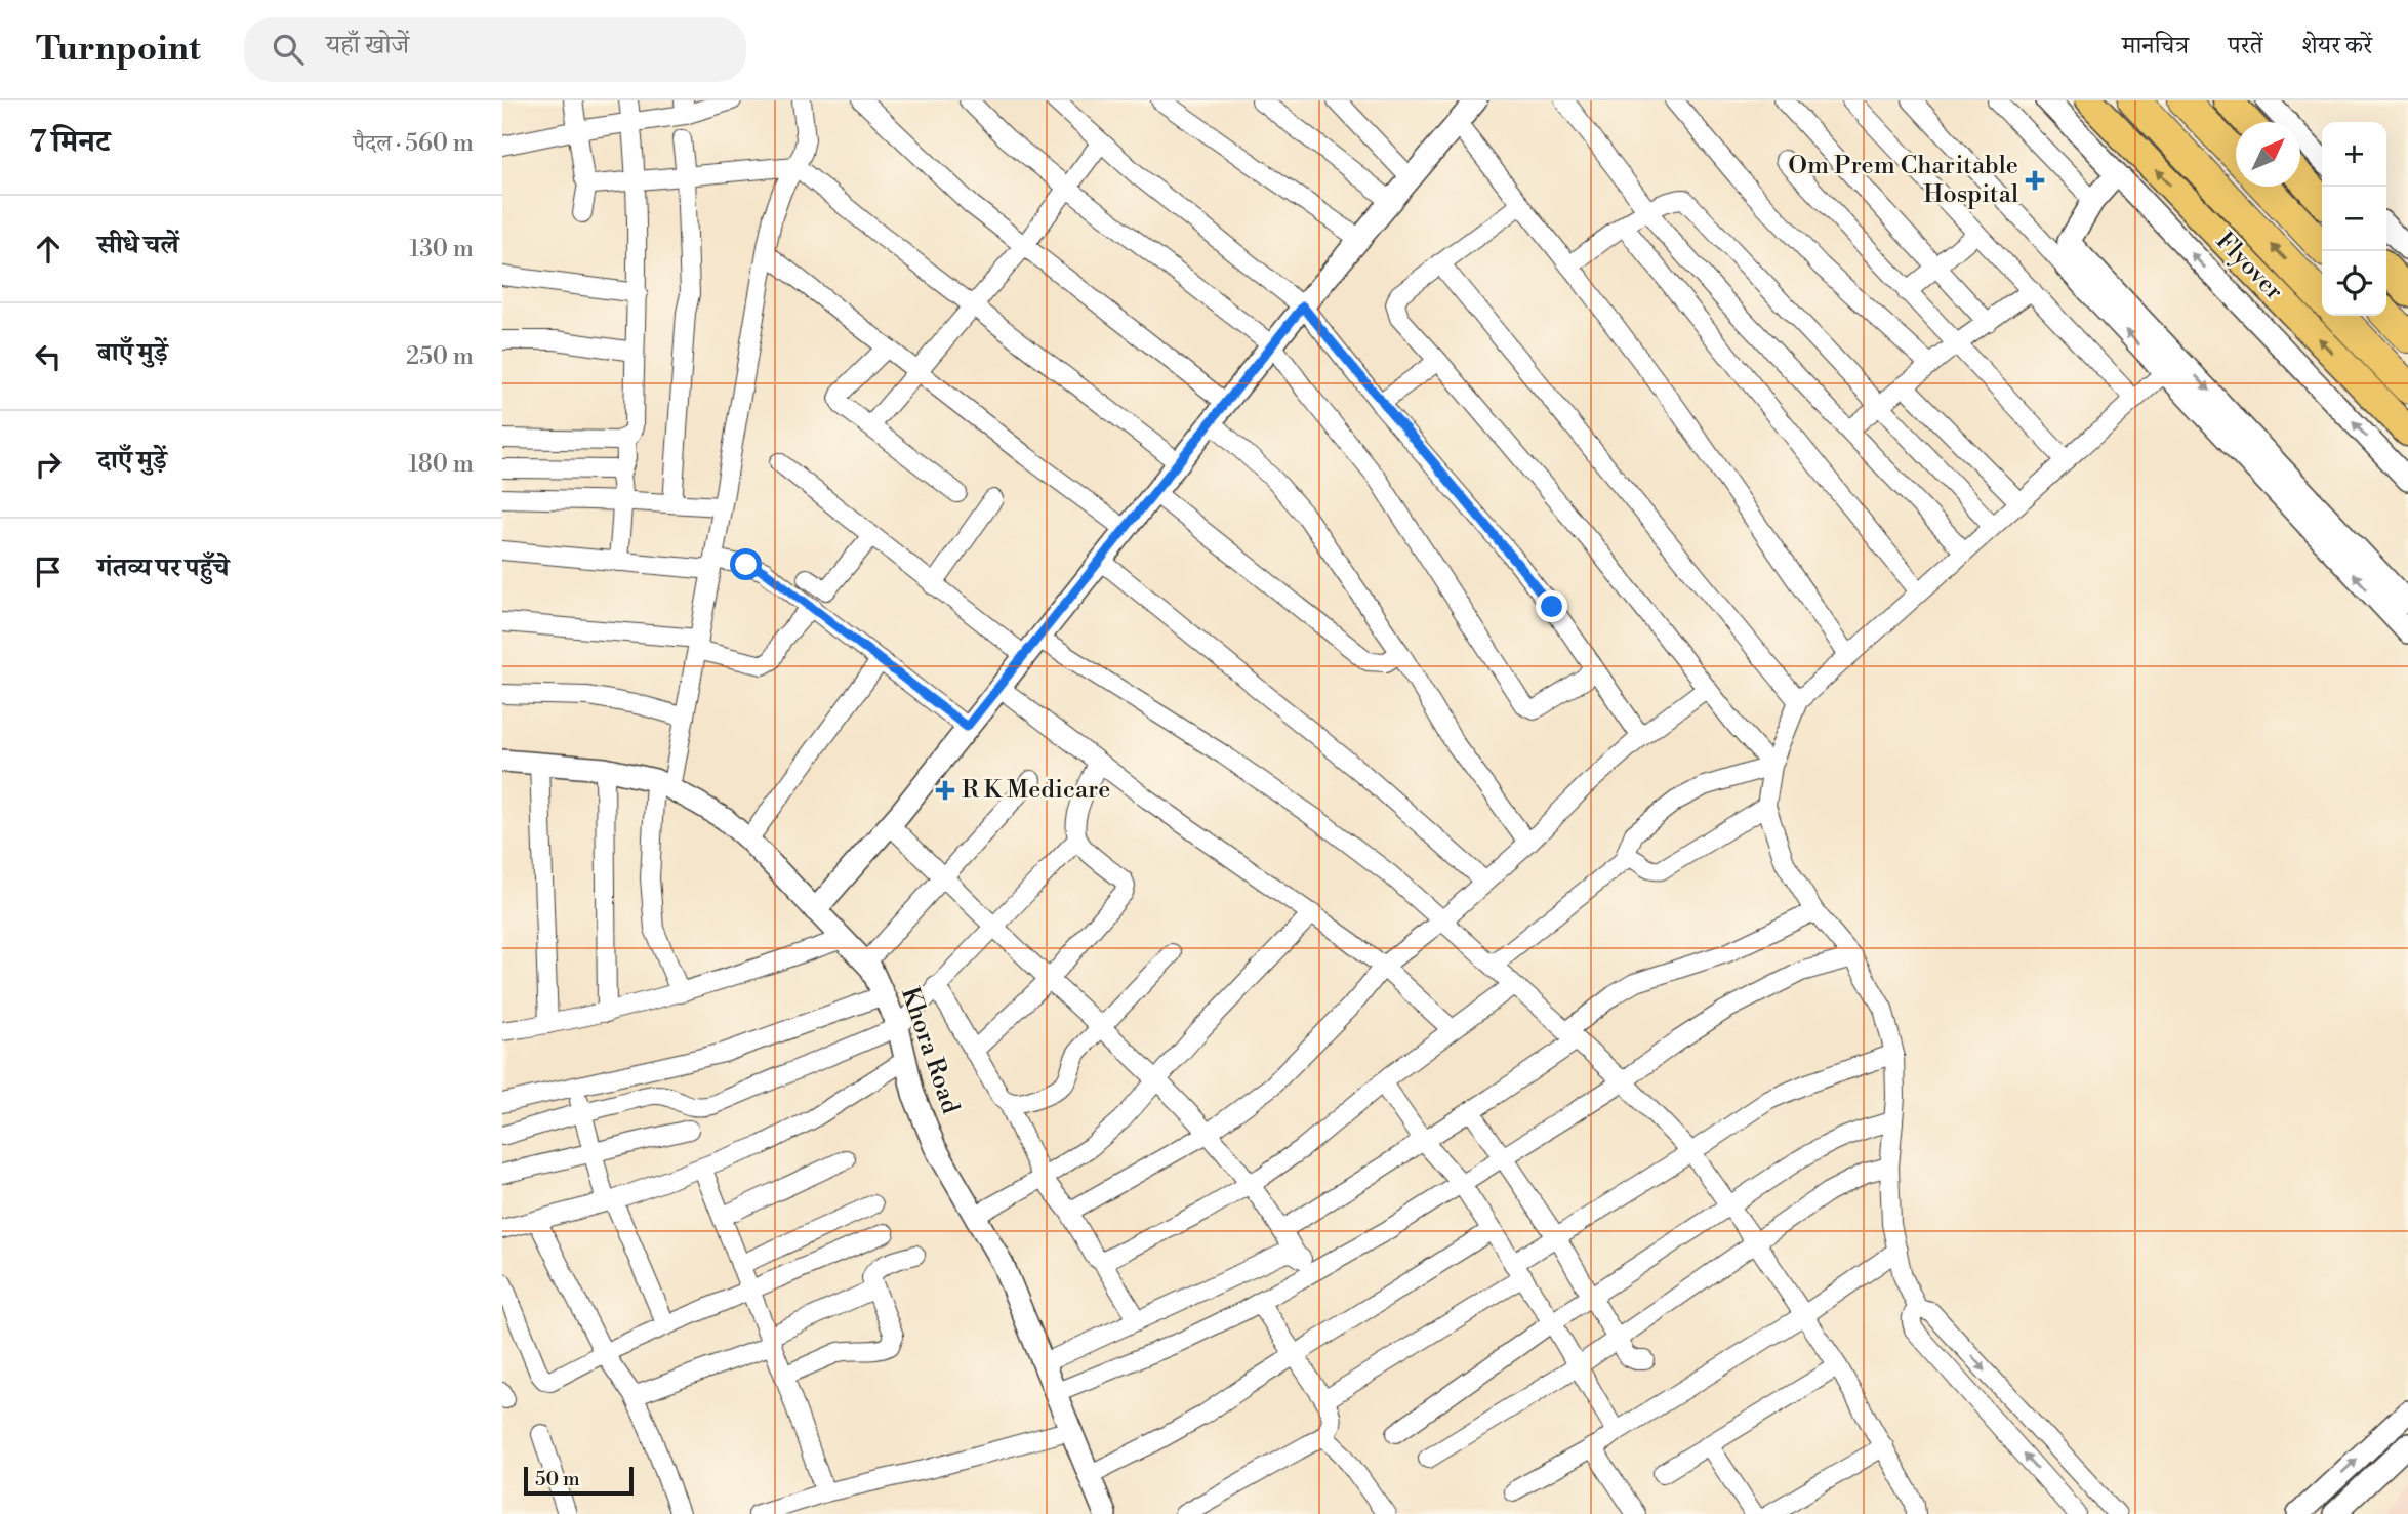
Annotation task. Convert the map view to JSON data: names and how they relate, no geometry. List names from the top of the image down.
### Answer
{
  "streets": {
    "highway": ["Flyover"],
    "street": ["Khora Road"]
  },
  "places": {
    "health": ["Om Prem Charitable Hospital", "R K Medicare"]
  },
  "scale_bar": "50 m",
  "north": "top right",
  "page": {
    "header": "Turnpoint",
    "search": "यहाँ खोजें",
    "nav": ["मानचित्र", "परतें", "शेयर करें"],
    "heading": ["7 मिनट", "पैदल · 560 m"],
    "map_buttons": ["+", "−"],
    "list": [
      ["सीधे चलें", "130 m"],
      ["बाएँ मुड़ें", "250 m"],
      ["दाएँ मुड़ें", "180 m"],
      "गंतव्य पर पहुँचे"
    ],
    "scale": "50 m"
  }
}
